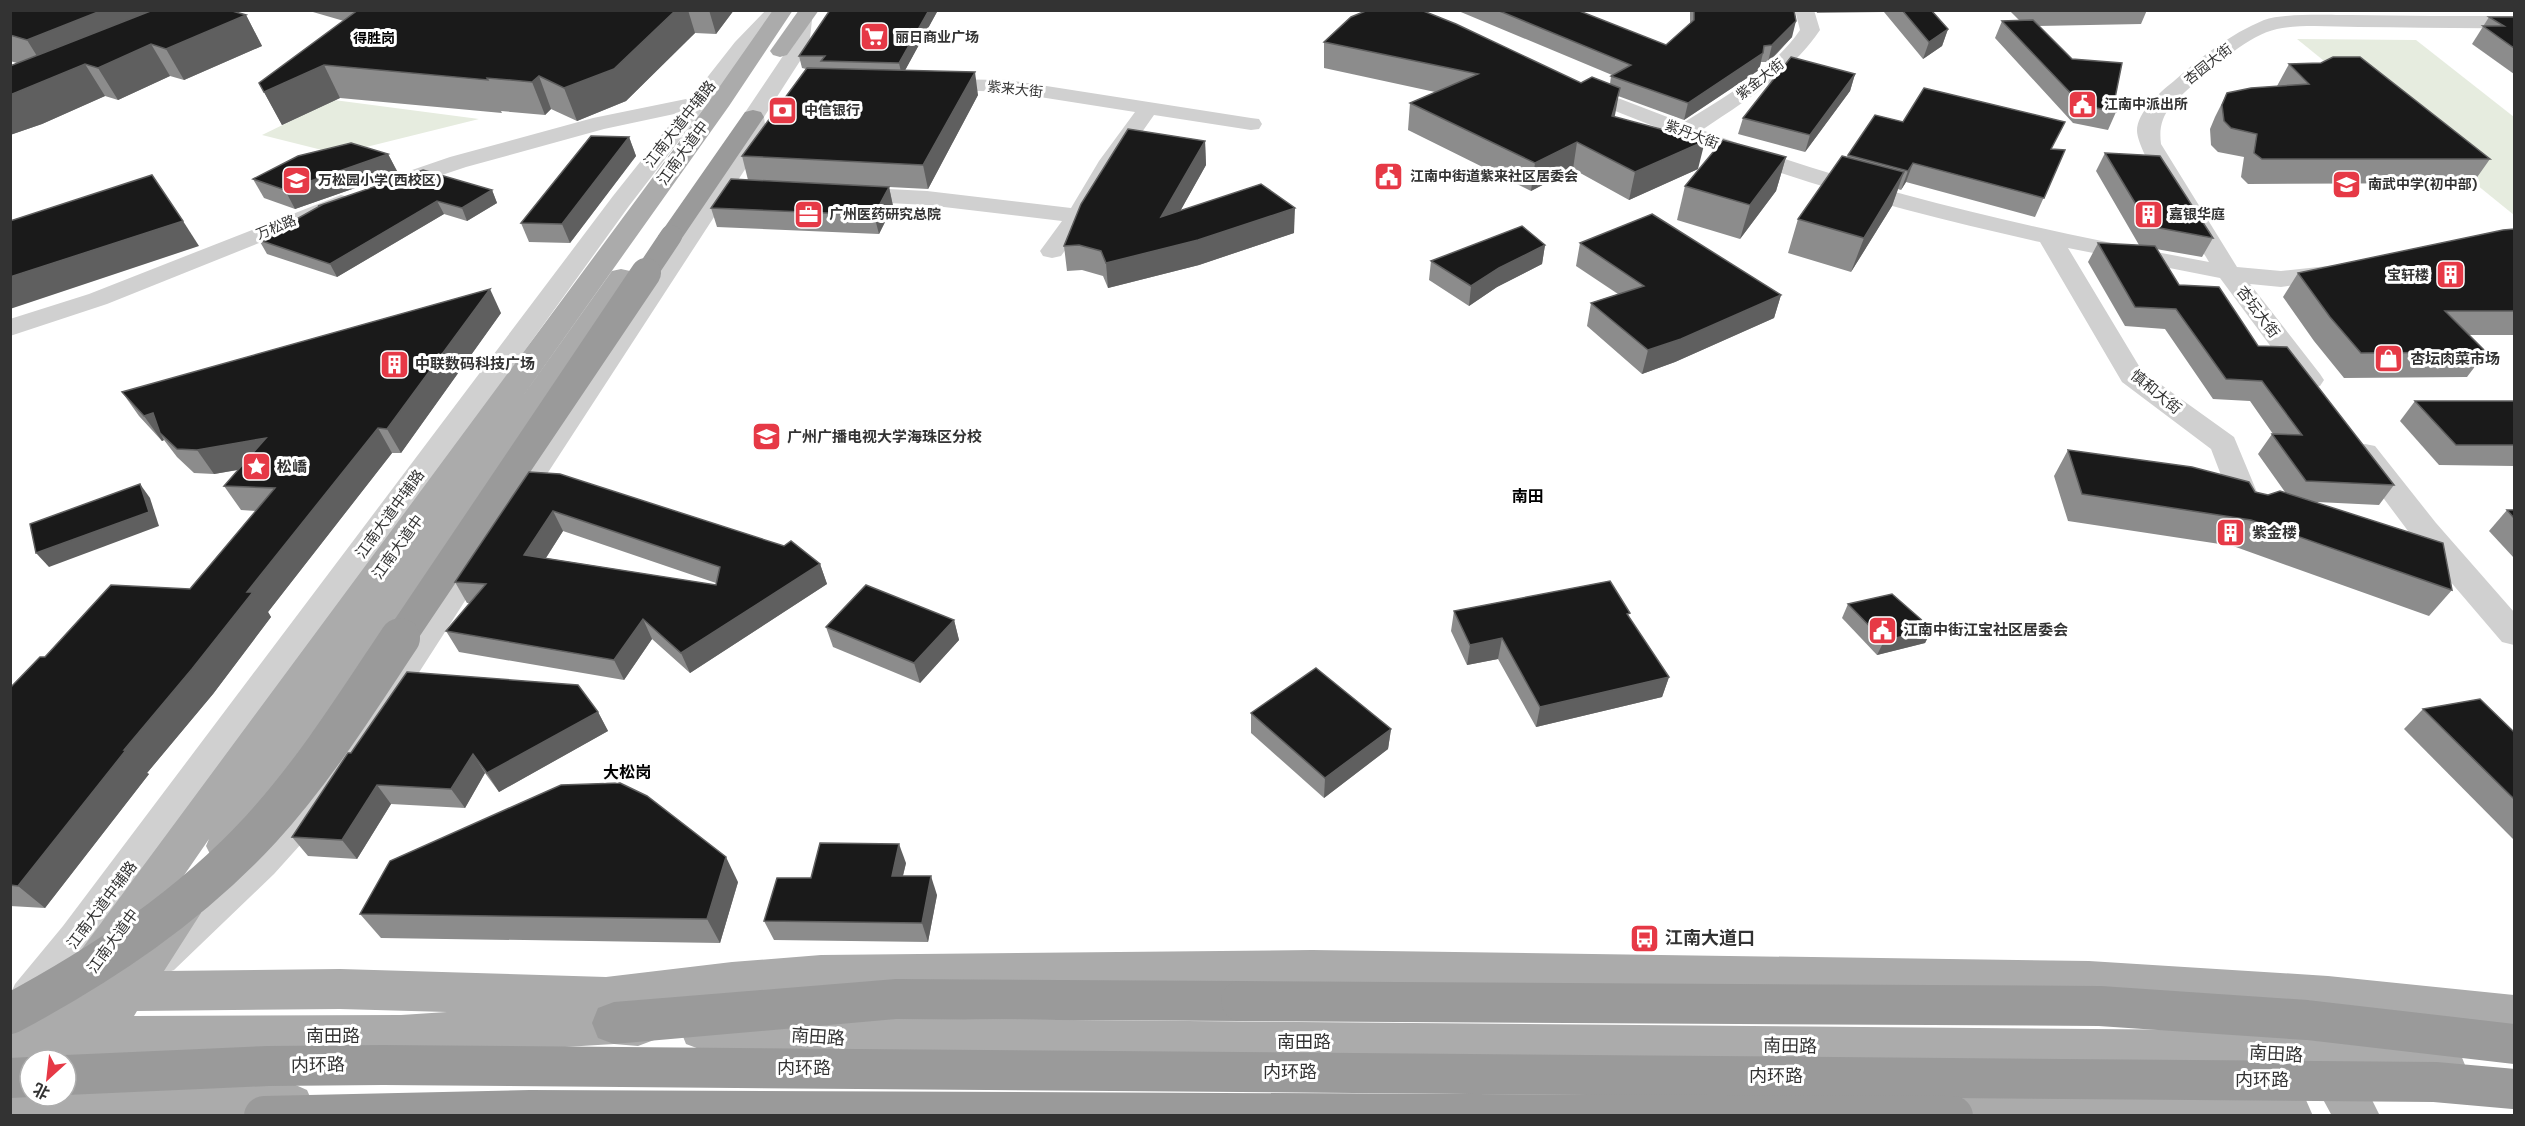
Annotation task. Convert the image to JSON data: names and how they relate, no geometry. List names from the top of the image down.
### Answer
{
  "streets": {
    "highway": ["内环路"],
    "main road": ["江南大道中", "南田路"],
    "street": [
      "杏园大街",
      "紫金大街",
      "紫来大街",
      "紫丹大街",
      "万松路",
      "杏坛大街",
      "慎和大街"
    ]
  },
  "crossings": [
    ["杏园大街", "紫丹大街"],
    ["杏园大街", "杏坛大街"],
    ["紫金大街", "紫丹大街"],
    ["紫丹大街", "杏坛大街"],
    ["紫丹大街", "慎和大街"],
    ["江南大道中", "万松路"],
    ["江南大道中", "南田路"]
  ],
  "districts": ["得胜岗", "南田", "大松岗"],
  "places": {
    "supermarket": ["丽日商业广场"],
    "public building": ["江南中派出所", "江南中街道紫来社区居委会", "江南中街江宝社区居委会"],
    "bank": ["中信银行"],
    "school or university": ["万松园小学(西校区)", "南武中学(初中部)", "广州广播电视大学海珠区分校"],
    "office": ["广州医药研究总院"],
    "building": [
      "嘉银华庭",
      "宝轩楼",
      "中联数码科技广场",
      "紫金楼"
    ],
    "shop": ["杏坛肉菜市场"],
    "place": ["松嶠"],
    "bus stop": ["江南大道口"]
  },
  "north": "bottom left"
}
